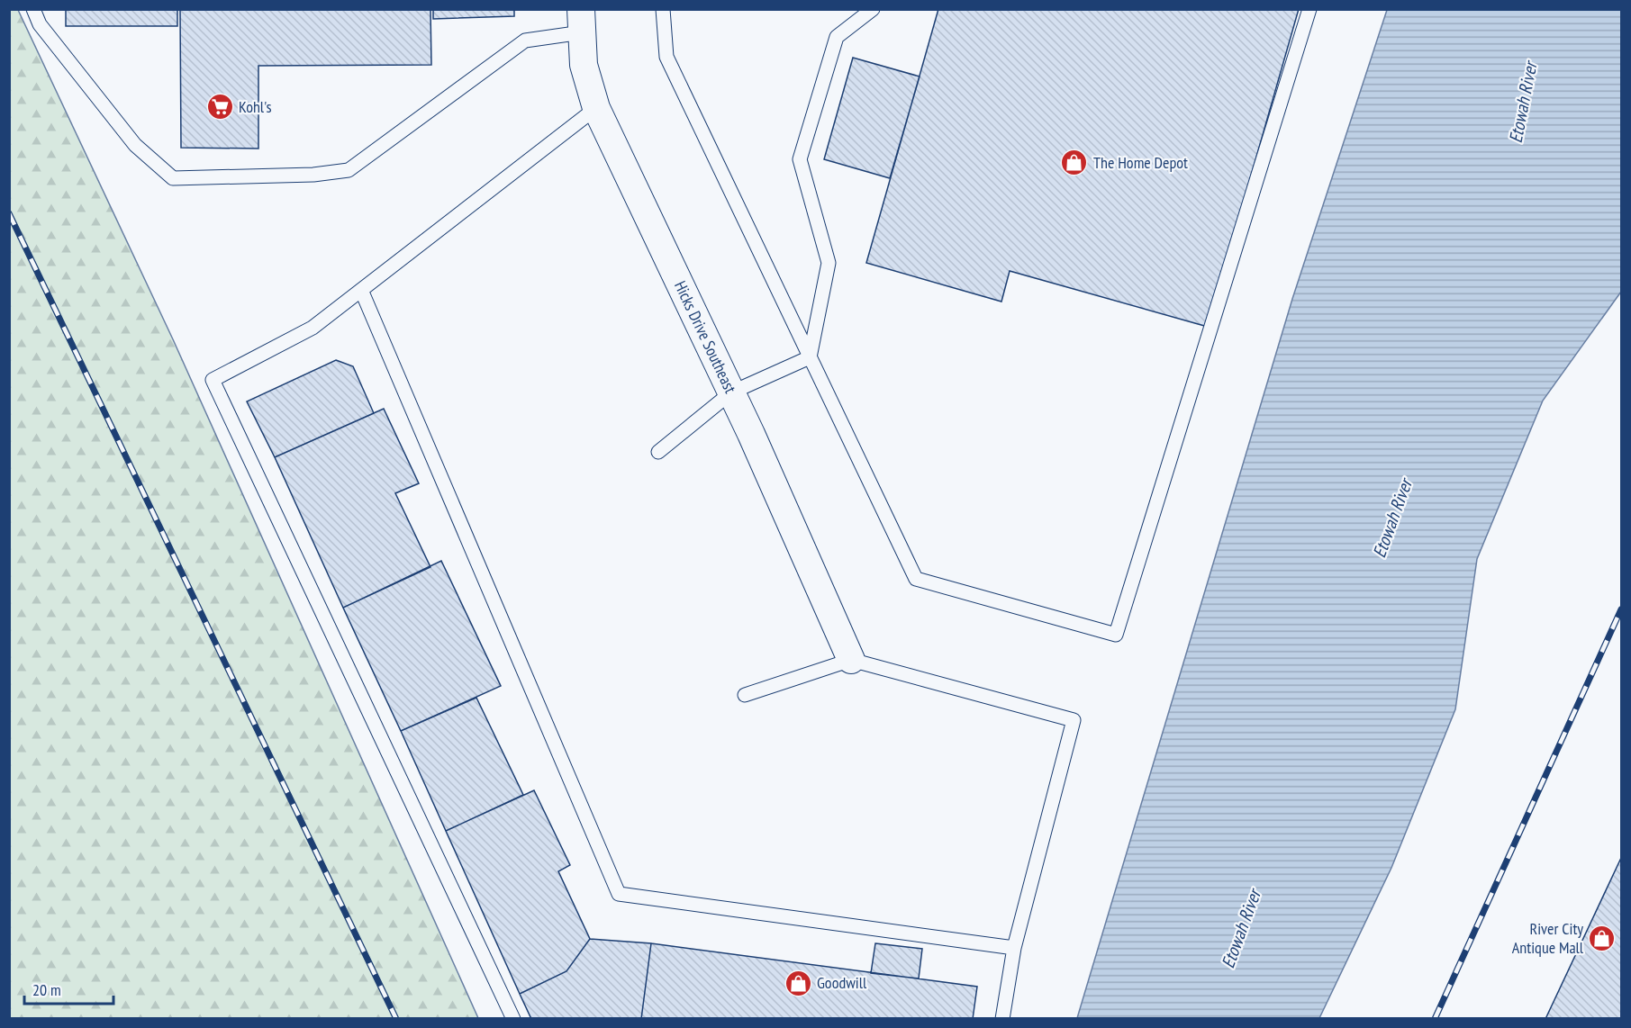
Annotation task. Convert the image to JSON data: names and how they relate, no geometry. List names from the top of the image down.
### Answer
{
  "streets": {
    "street": ["Hicks Drive Southeast"]
  },
  "water": ["Etowah River"],
  "places": {
    "supermarket": ["Kohl's"],
    "shop": ["The Home Depot", "River City Antique Mall", "Goodwill"]
  },
  "scale_bar": "20 m"
}
